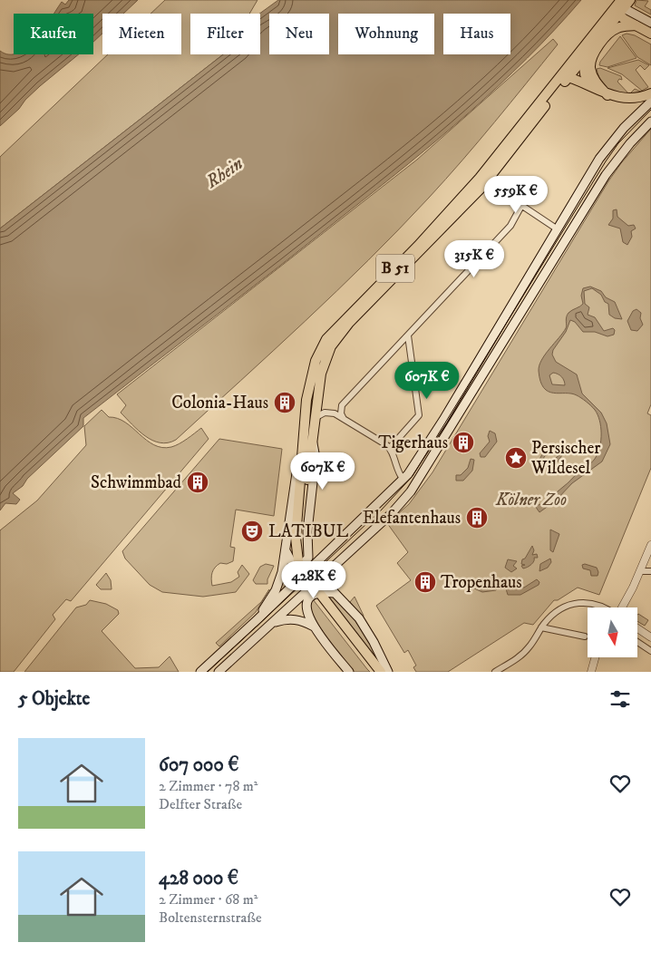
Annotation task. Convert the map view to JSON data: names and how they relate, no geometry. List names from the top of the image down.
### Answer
{
  "streets": {
    "main road": ["B 51"]
  },
  "water": ["Rhein"],
  "parks": ["Kölner Zoo"],
  "places": {
    "building": [
      "Colonia-Haus",
      "Tigerhaus",
      "Schwimmbad",
      "Elefantenhaus",
      "Tropenhaus"
    ],
    "place": ["Persischer Wildesel"],
    "theatre": ["LATIBUL"]
  },
  "north": "bottom",
  "page": {
    "chip": [
      "Kaufen",
      "Mieten",
      "Filter",
      "Neu",
      "Wohnung",
      "Haus"
    ],
    "price": [
      "559K €",
      "315K €",
      "607K €",
      "607K €",
      "428K €"
    ],
    "heading": "5 Objekte",
    "list": [
      {
        "name": "607 000 €",
        "note": "2 Zimmer · 78 m² · Delfter Straße"
      },
      {
        "name": "428 000 €",
        "note": "2 Zimmer · 68 m² · Boltensternstraße"
      }
    ]
  }
}
